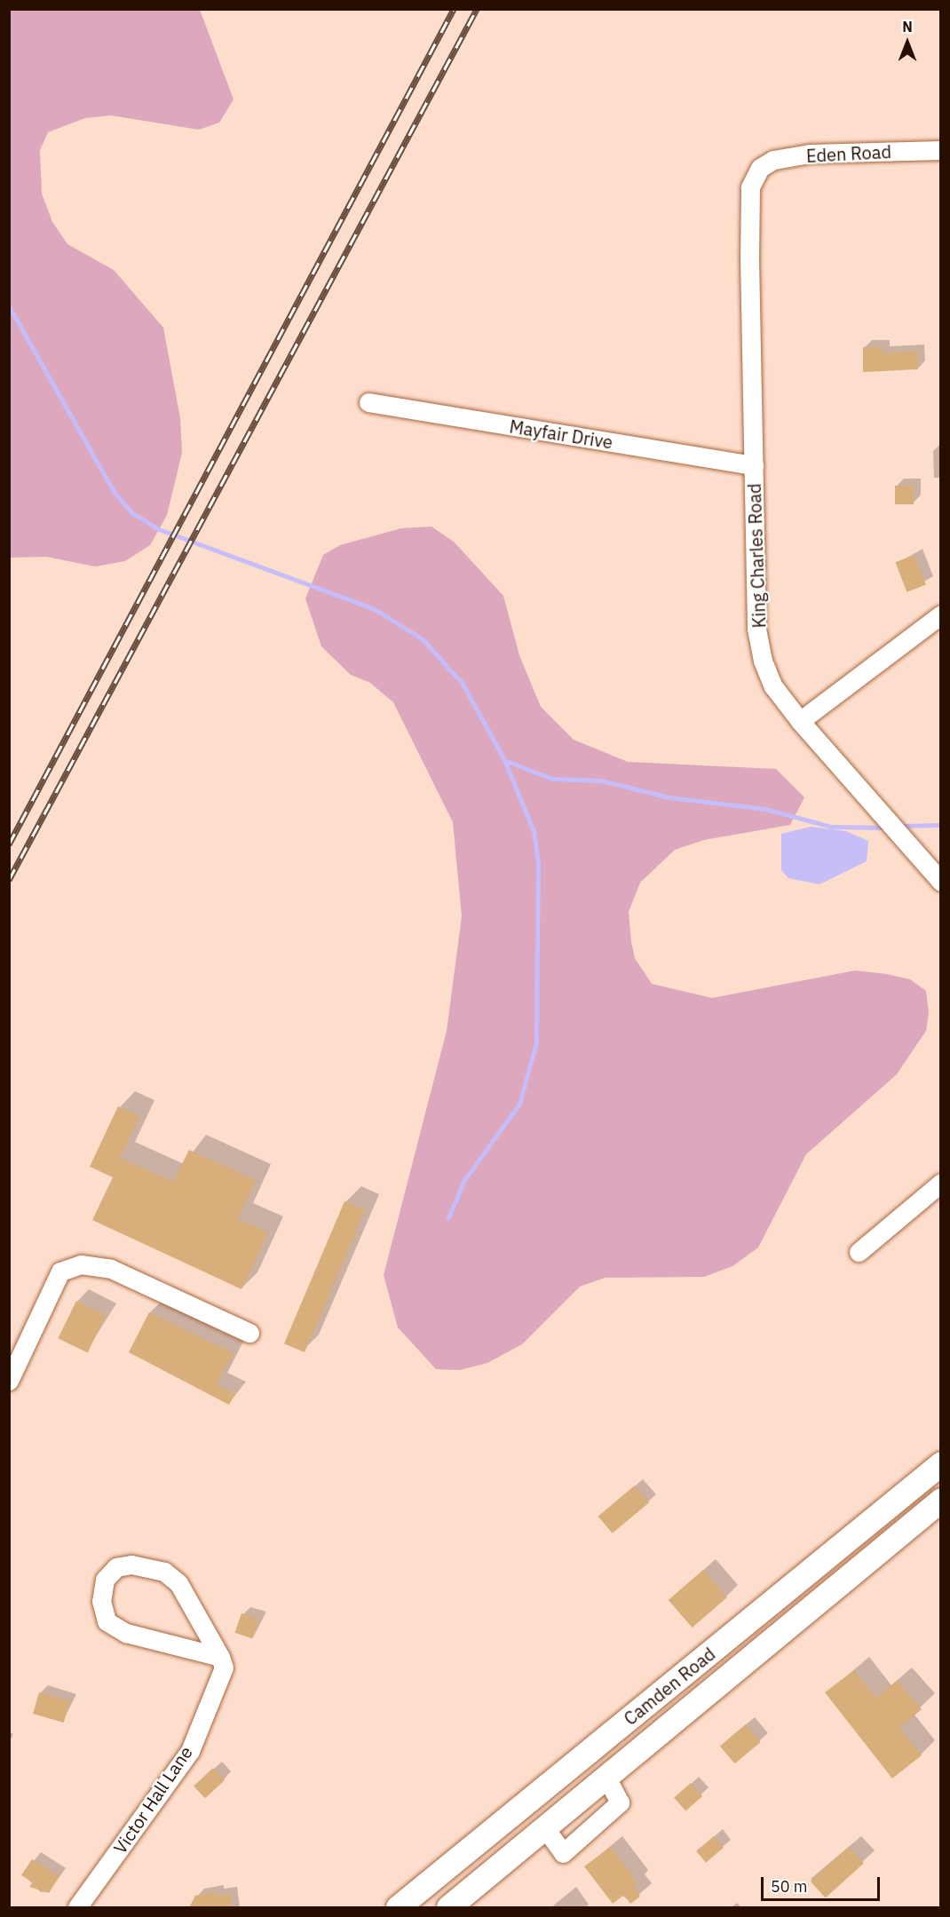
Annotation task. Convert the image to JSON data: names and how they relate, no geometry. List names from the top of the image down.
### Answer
{
  "streets": {
    "main road": ["Camden Road"],
    "street": [
      "Eden Road",
      "Mayfair Drive",
      "King Charles Road",
      "Victor Hall Lane"
    ]
  },
  "crossings": [
    ["Eden Road", "King Charles Road"],
    ["Mayfair Drive", "King Charles Road"]
  ],
  "scale_bar": "50 m",
  "north": "top"
}
